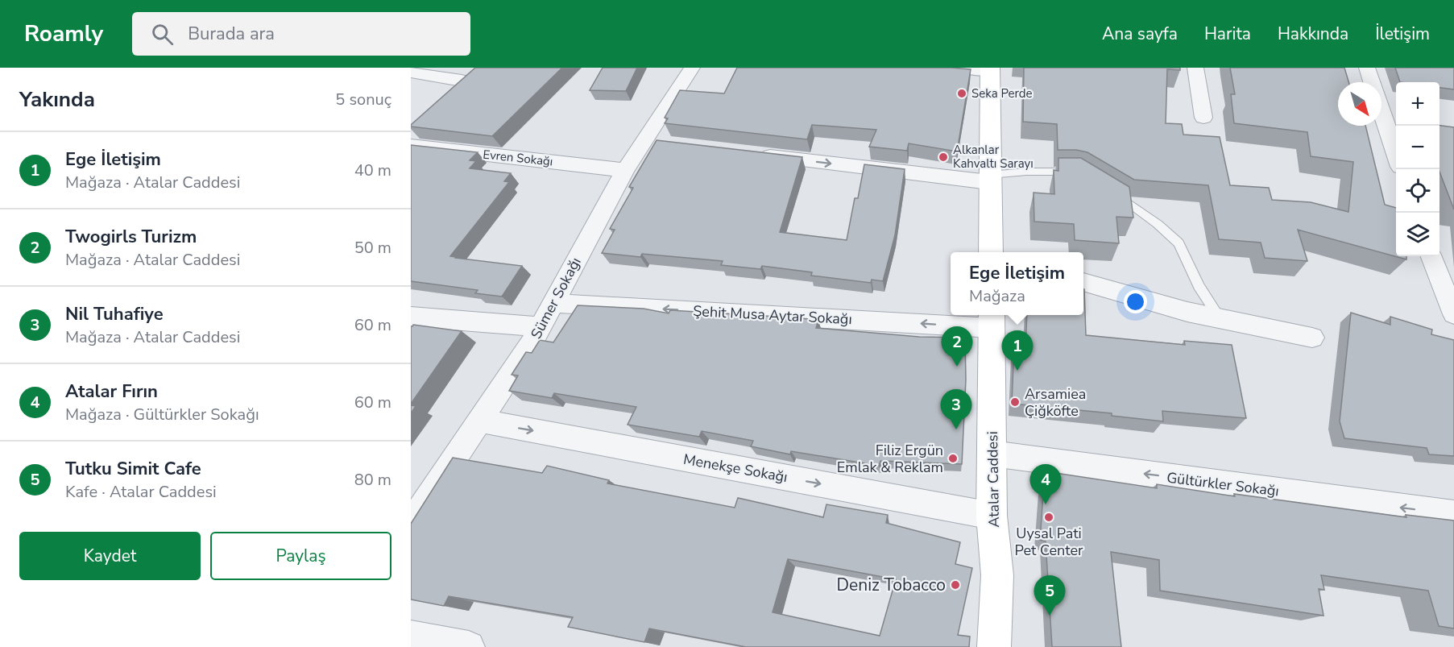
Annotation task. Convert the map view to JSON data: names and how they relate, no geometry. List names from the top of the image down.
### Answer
{
  "streets": {
    "street": [
      "Evren Sokağı",
      "Sümer Sokağı",
      "Şehit Musa Aytar Sokağı",
      "Menekşe Sokağı",
      "Atalar Caddesi",
      "Gültürkler Sokağı"
    ]
  },
  "crossings": [
    ["Evren Sokağı", "Sümer Sokağı"],
    ["Sümer Sokağı", "Şehit Musa Aytar Sokağı"],
    ["Sümer Sokağı", "Menekşe Sokağı"],
    ["Şehit Musa Aytar Sokağı", "Atalar Caddesi"],
    ["Menekşe Sokağı", "Atalar Caddesi"],
    ["Atalar Caddesi", "Gültürkler Sokağı"]
  ],
  "one_way": ["Menekşe Sokağı"],
  "places": [
    "Seka Perde",
    "Alkanlar Kahvaltı Sarayı",
    "Arsamiea Çiğköfte",
    "Filiz Ergün Emlak & Reklam",
    "Uysal Pati Pet Center",
    "Deniz Tobacco"
  ],
  "north": "bottom right",
  "page": {
    "header": "Roamly",
    "search": "Burada ara",
    "nav": [
      "Ana sayfa",
      "Harita",
      "Hakkında",
      "İletişim"
    ],
    "heading": ["Yakında", "5 sonuç"],
    "map_buttons": ["+", "−"],
    "list": [
      {
        "mark": "1",
        "name": "Ege İletişim",
        "note": "Mağaza · Atalar Caddesi",
        "value": "40 m"
      },
      {
        "mark": "2",
        "name": "Twogirls Turizm",
        "note": "Mağaza · Atalar Caddesi",
        "value": "50 m"
      },
      {
        "mark": "3",
        "name": "Nil Tuhafiye",
        "note": "Mağaza · Atalar Caddesi",
        "value": "60 m"
      },
      {
        "mark": "4",
        "name": "Atalar Fırın",
        "note": "Mağaza · Gültürkler Sokağı",
        "value": "60 m"
      },
      {
        "mark": "5",
        "name": "Tutku Simit Cafe",
        "note": "Kafe · Atalar Caddesi",
        "value": "80 m"
      }
    ],
    "popup": ["Ege İletişim", "Mağaza"],
    "pins": [
      "2",
      "1",
      "3",
      "4",
      "5"
    ],
    "buttons": ["Kaydet", "Paylaş"]
  }
}
